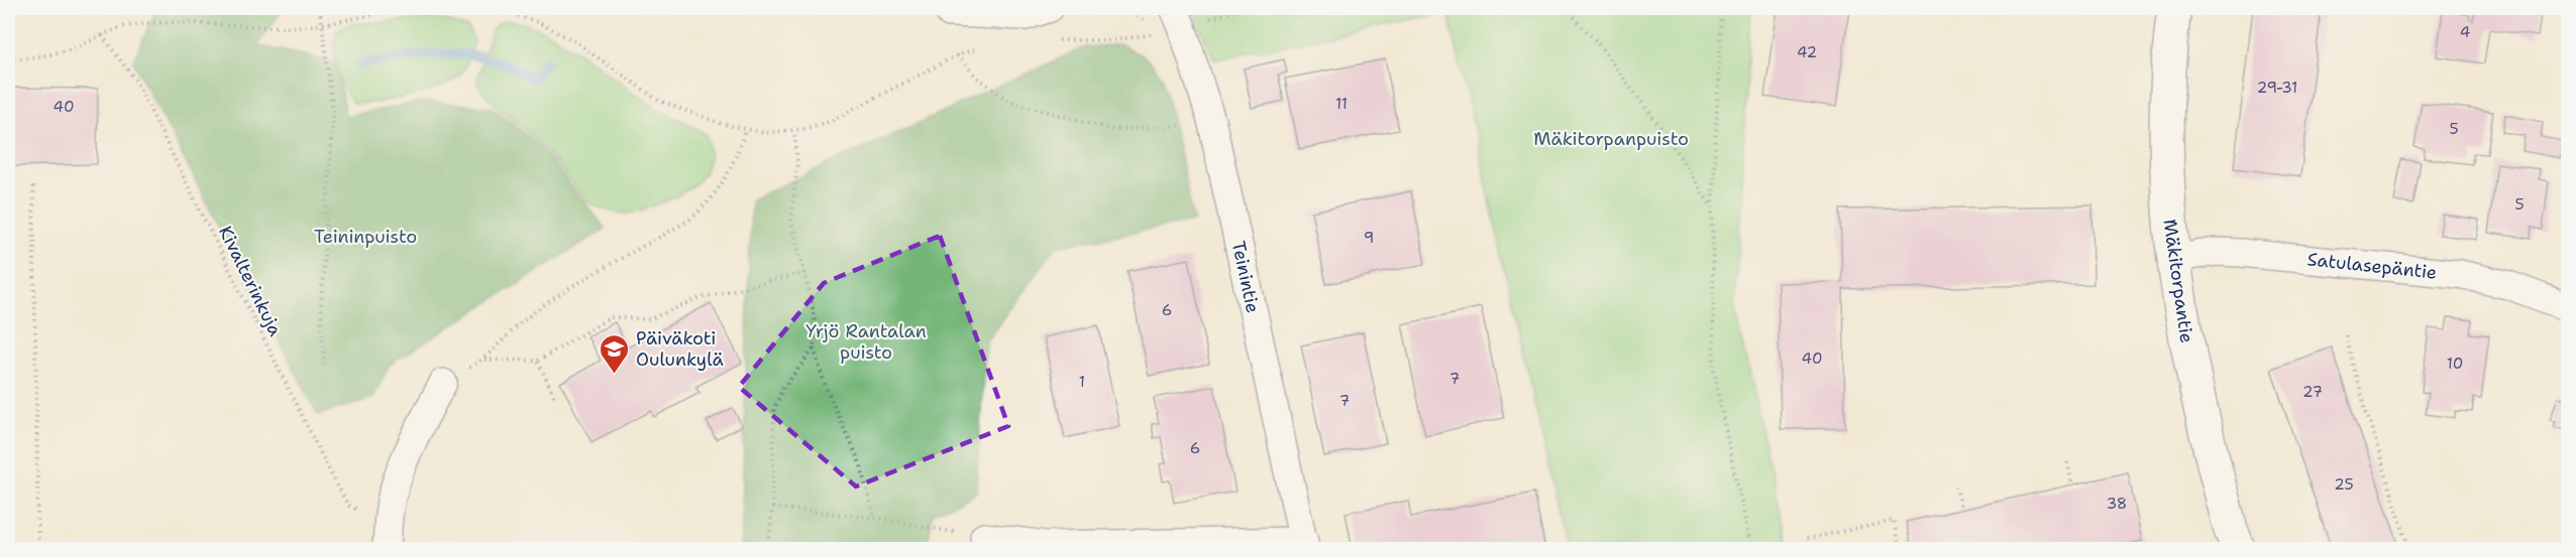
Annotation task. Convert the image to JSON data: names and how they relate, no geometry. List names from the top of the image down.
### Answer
{
  "streets": {
    "street": ["Satulasepäntie", "Teinintie", "Mäkitorpantie"],
    "path": ["Kivalterinkuja"]
  },
  "crossings": [
    ["Satulasepäntie", "Mäkitorpantie"]
  ],
  "parks": ["Mäkitorpanpuisto", "Teininpuisto", "Yrjö Rantalan puisto"],
  "places": {
    "school or university": ["Päiväkoti Oulunkylä"]
  },
  "house_numbers": [
    "4",
    "42",
    "29-31",
    "11",
    "40",
    "5",
    "5",
    "9",
    "6",
    "40",
    "10",
    "7",
    "1",
    "27",
    "7",
    "6",
    "25",
    "38"
  ]
}
